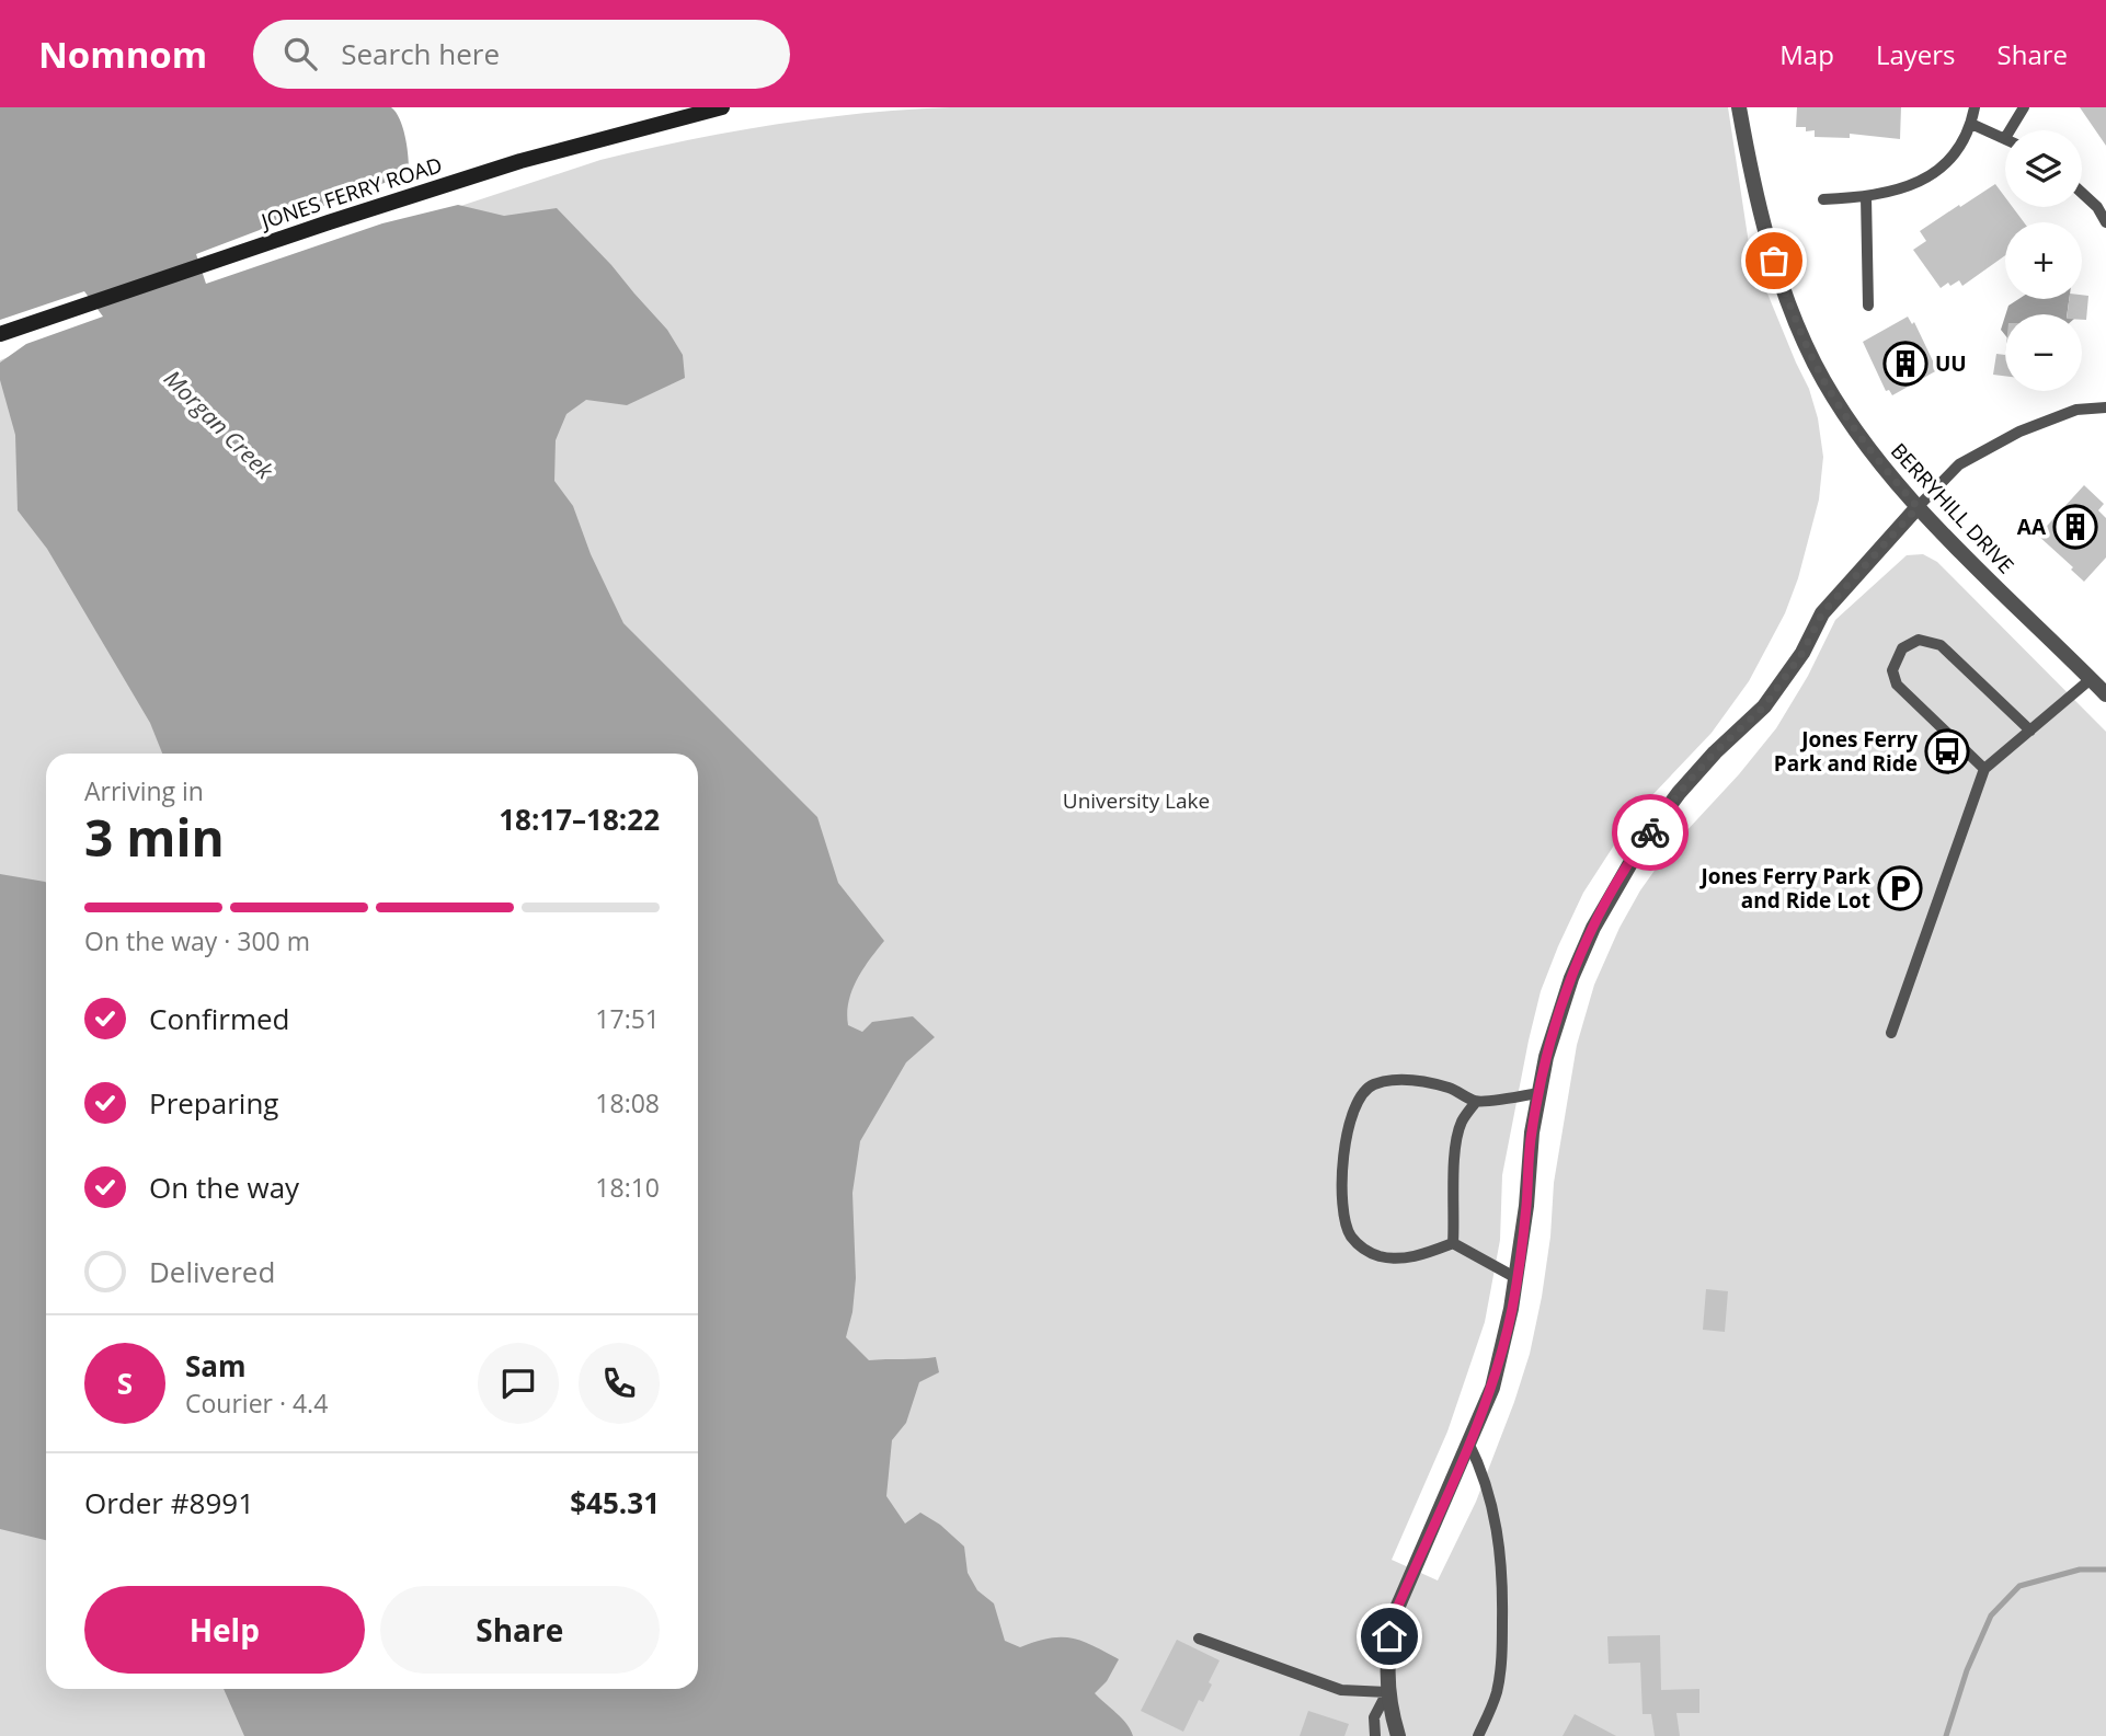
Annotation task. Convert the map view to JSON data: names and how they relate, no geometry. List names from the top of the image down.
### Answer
{
  "streets": {
    "street": ["JONES FERRY ROAD", "BERRYHILL DRIVE"]
  },
  "water": ["Morgan Creek"],
  "parks": ["University Lake"],
  "places": {
    "building": ["UU", "AA"],
    "bus stop": ["Jones Ferry Park and Ride"],
    "parking": ["Jones Ferry Park and Ride Lot"]
  },
  "page": {
    "header": "Nomnom",
    "search": "Search here",
    "nav": ["Map", "Layers", "Share"],
    "map_buttons": ["+", "−"],
    "heading": ["3 min", "Arriving in", "18:17–18:22"],
    "panel": [
      "Sam",
      "Courier · 4.4",
      "Order #8991",
      "$45.31"
    ],
    "bar": "On the way · 300 m",
    "list": [
      ["Confirmed", "17:51"],
      ["Preparing", "18:08"],
      ["On the way", "18:10"],
      "Delivered"
    ],
    "round": "S",
    "buttons": ["Help", "Share"]
  }
}
